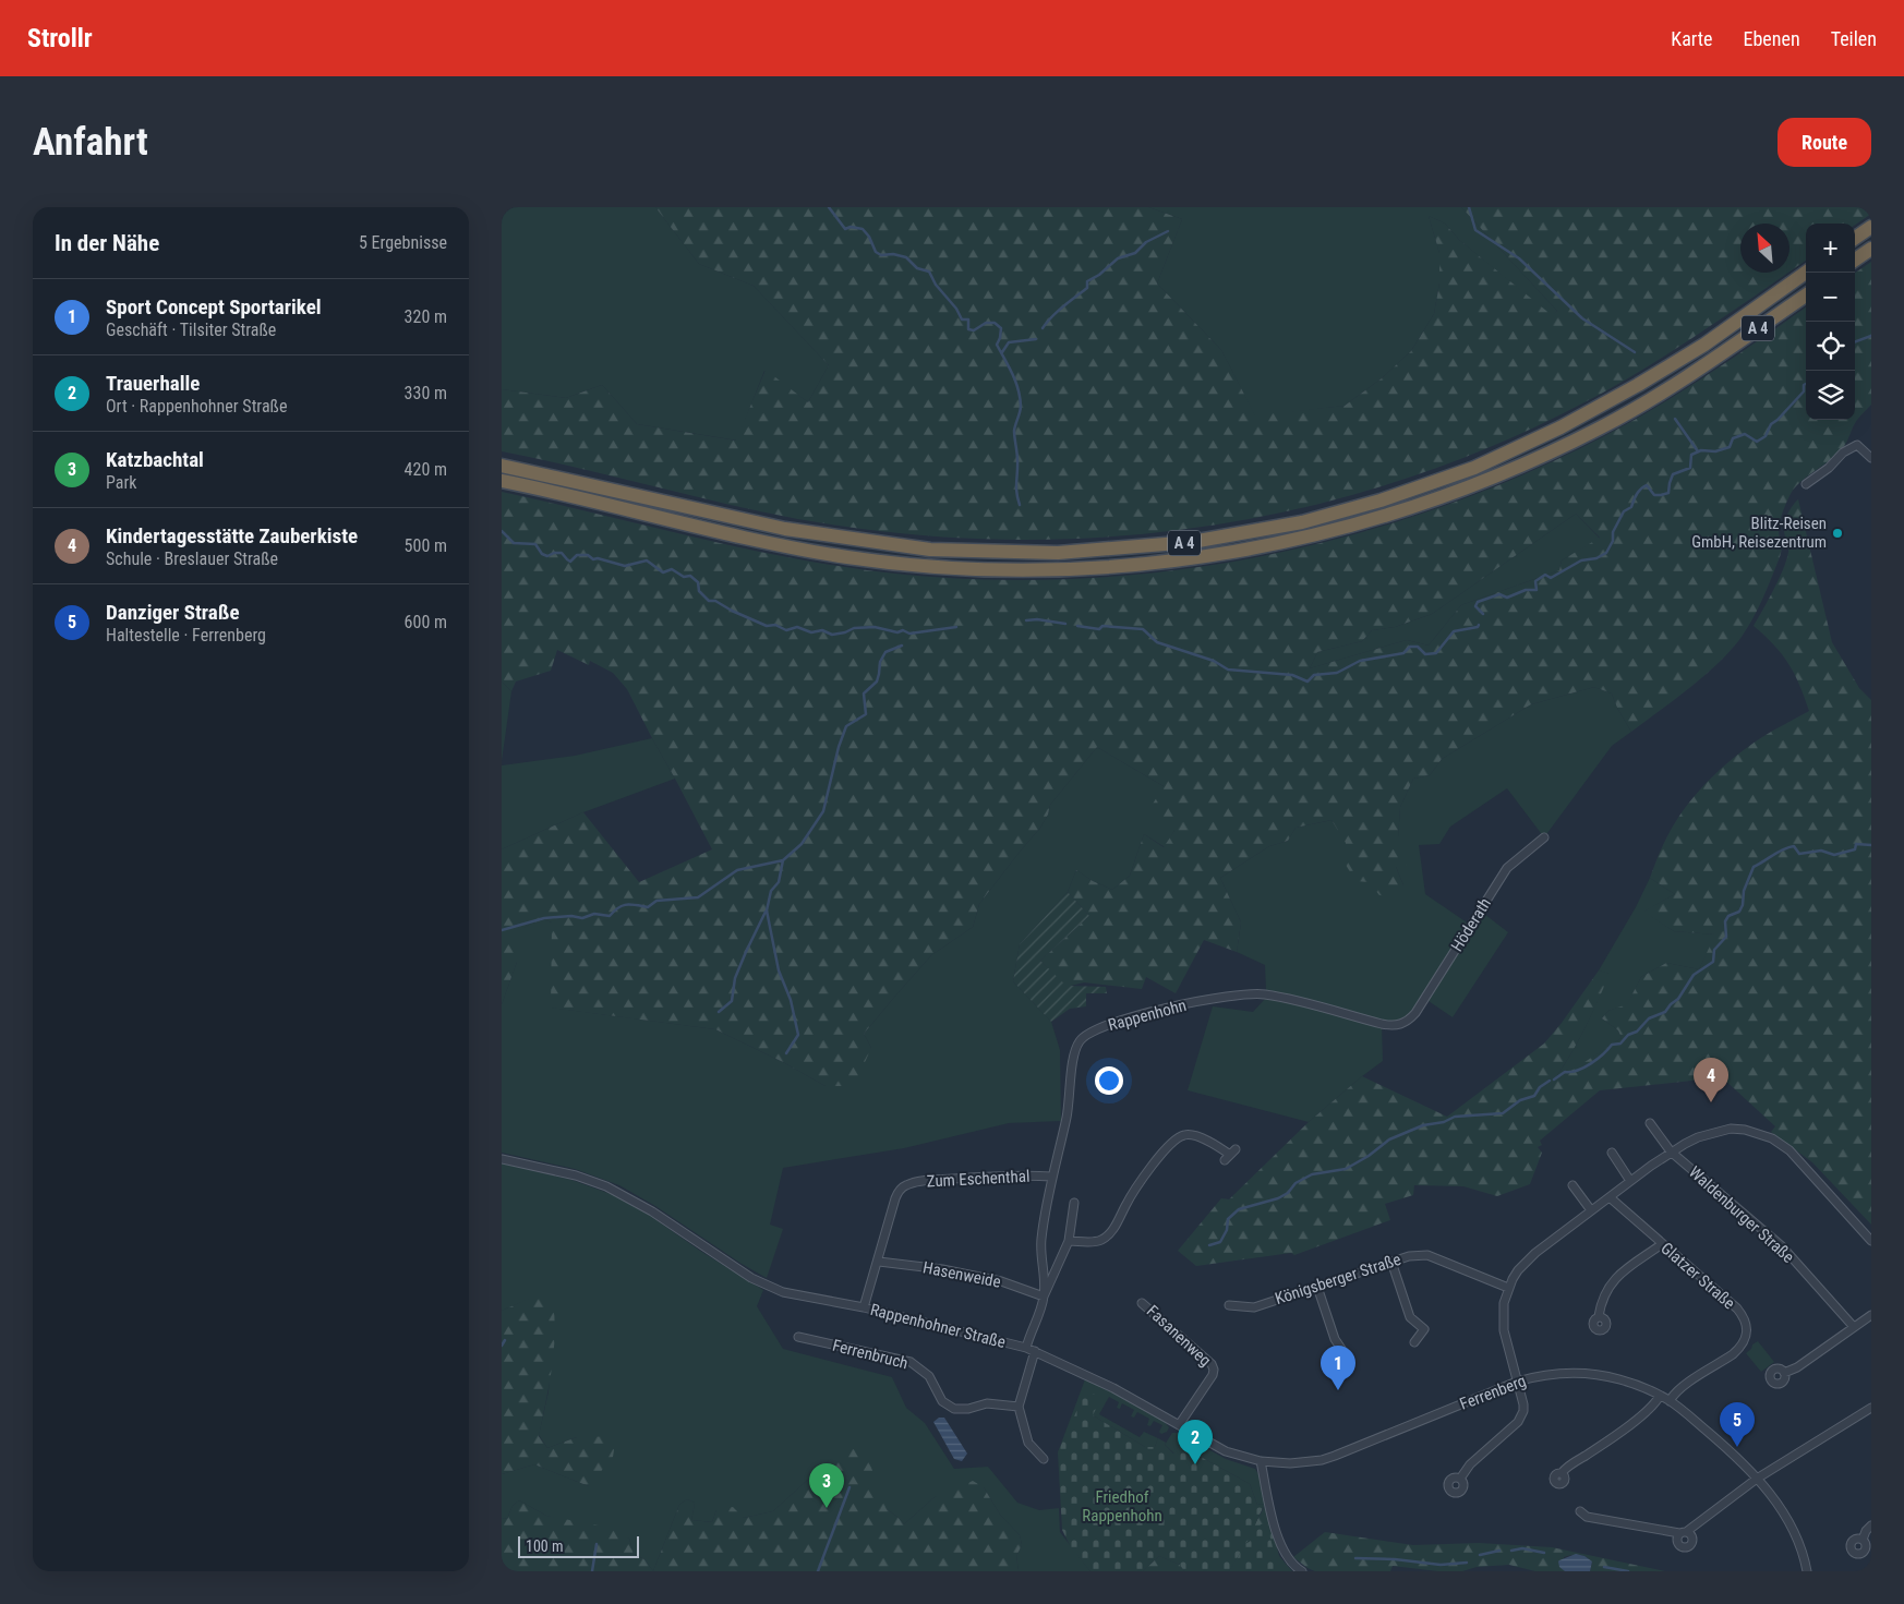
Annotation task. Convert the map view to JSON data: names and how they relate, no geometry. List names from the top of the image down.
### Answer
{
  "streets": {
    "highway": ["A 4"],
    "street": [
      "Höderath",
      "Rappenhohn",
      "Zum Eschenthal",
      "Waldenburger Straße",
      "Hasenweide",
      "Glatzer Straße",
      "Königsberger Straße",
      "Rappenhohner Straße",
      "Fasanenweg",
      "Ferrenbruch",
      "Ferrenberg"
    ]
  },
  "crossings": [
    ["Höderath", "Rappenhohn"],
    ["Rappenhohn", "Zum Eschenthal"],
    ["Rappenhohn", "Hasenweide"],
    ["Rappenhohn", "Rappenhohner Straße"],
    ["Zum Eschenthal", "Hasenweide"],
    ["Zum Eschenthal", "Rappenhohner Straße"],
    ["Glatzer Straße", "Ferrenberg"],
    ["Rappenhohner Straße", "Fasanenweg"],
    ["Rappenhohner Straße", "Ferrenberg"]
  ],
  "parks": ["Friedhof Rappenhohn"],
  "places": ["Blitz-Reisen GmbH, Reisezentrum"],
  "scale_bar": "100 m",
  "north": "top left",
  "page": {
    "header": "Strollr",
    "nav": ["Karte", "Ebenen", "Teilen"],
    "buttons": "Route",
    "title": "Anfahrt",
    "heading": ["In der Nähe", "5 Ergebnisse"],
    "map_buttons": ["+", "−"],
    "list": [
      {
        "mark": "1",
        "name": "Sport Concept Sportarikel",
        "note": "Geschäft · Tilsiter Straße",
        "value": "320 m"
      },
      {
        "mark": "2",
        "name": "Trauerhalle",
        "note": "Ort · Rappenhohner Straße",
        "value": "330 m"
      },
      {
        "mark": "3",
        "name": "Katzbachtal",
        "note": "Park",
        "value": "420 m"
      },
      {
        "mark": "4",
        "name": "Kindertagesstätte Zauberkiste",
        "note": "Schule · Breslauer Straße",
        "value": "500 m"
      },
      {
        "mark": "5",
        "name": "Danziger Straße",
        "note": "Haltestelle · Ferrenberg",
        "value": "600 m"
      }
    ],
    "pins": [
      "4",
      "1",
      "5",
      "2",
      "3"
    ],
    "scale": "100 m"
  }
}
